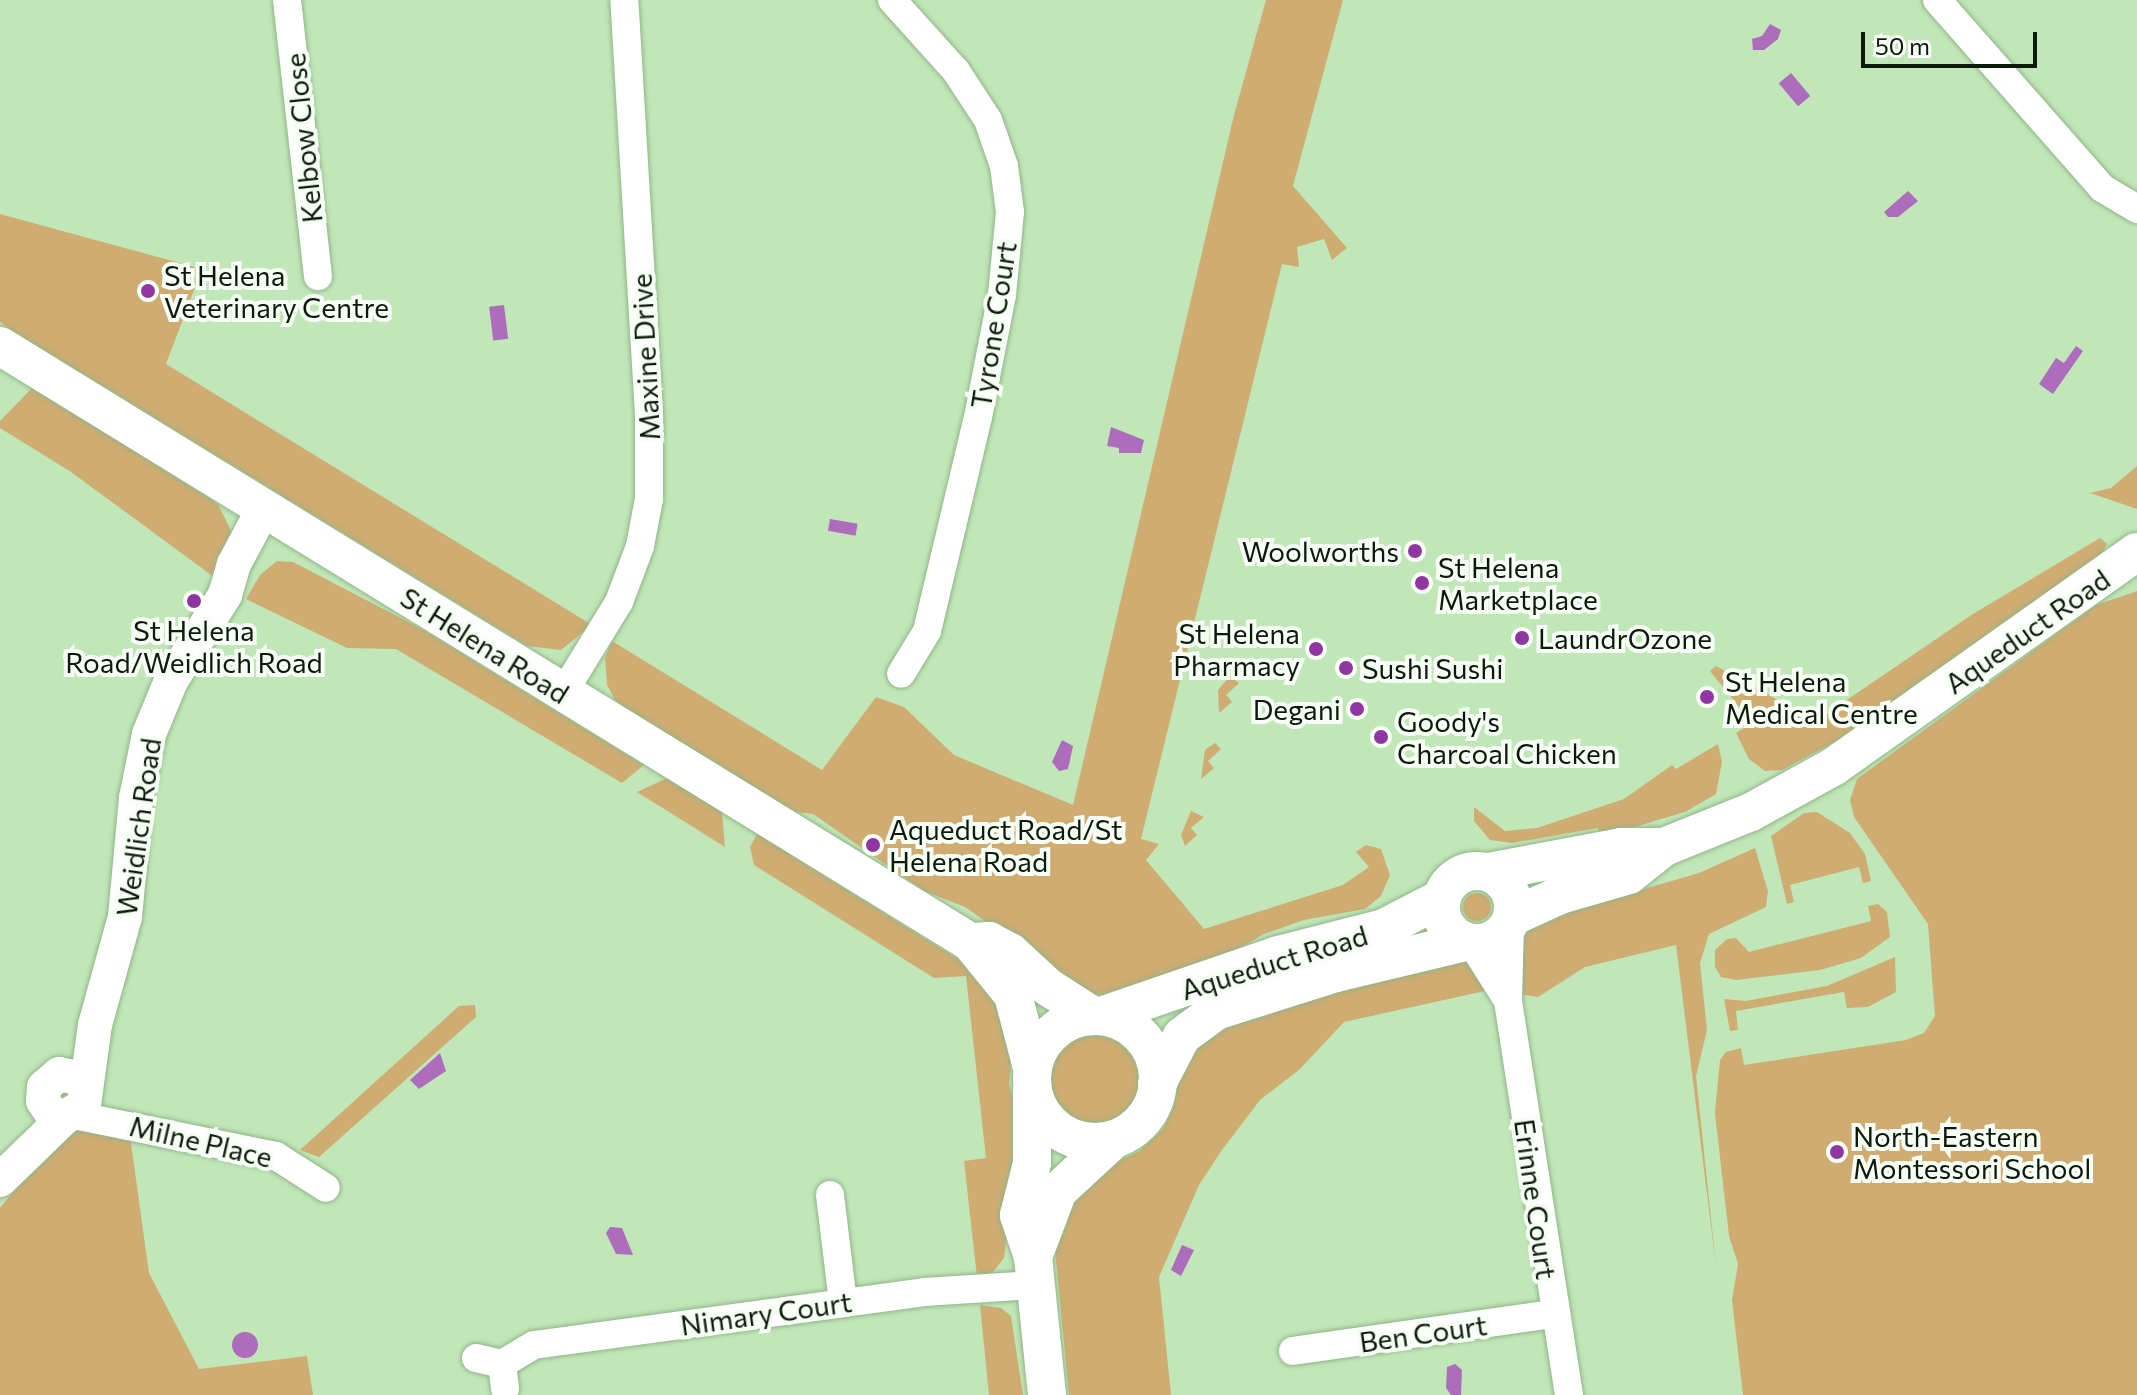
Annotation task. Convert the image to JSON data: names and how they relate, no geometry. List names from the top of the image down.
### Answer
{
  "streets": {
    "main road": ["Aqueduct Road", "St Helena Road"],
    "street": [
      "Kelbow Close",
      "Tyrone Court",
      "Maxine Drive",
      "Weidlich Road",
      "Milne Place",
      "Erinne Court",
      "Nimary Court",
      "Ben Court"
    ]
  },
  "crossings": [
    ["Maxine Drive", "St Helena Road"],
    ["Aqueduct Road", "St Helena Road"],
    ["Aqueduct Road", "Erinne Court"],
    ["St Helena Road", "Weidlich Road"],
    ["Weidlich Road", "Milne Place"],
    ["Erinne Court", "Ben Court"]
  ],
  "places": [
    "St Helena Veterinary Centre",
    "Woolworths",
    "St Helena Marketplace",
    "St Helena Road/Weidlich Road",
    "LaundrOzone",
    "St Helena Pharmacy",
    "Sushi Sushi",
    "St Helena Medical Centre",
    "Degani",
    "Goody's Charcoal Chicken",
    "Aqueduct Road/St Helena Road",
    "North-Eastern Montessori School"
  ],
  "scale_bar": "50 m"
}
